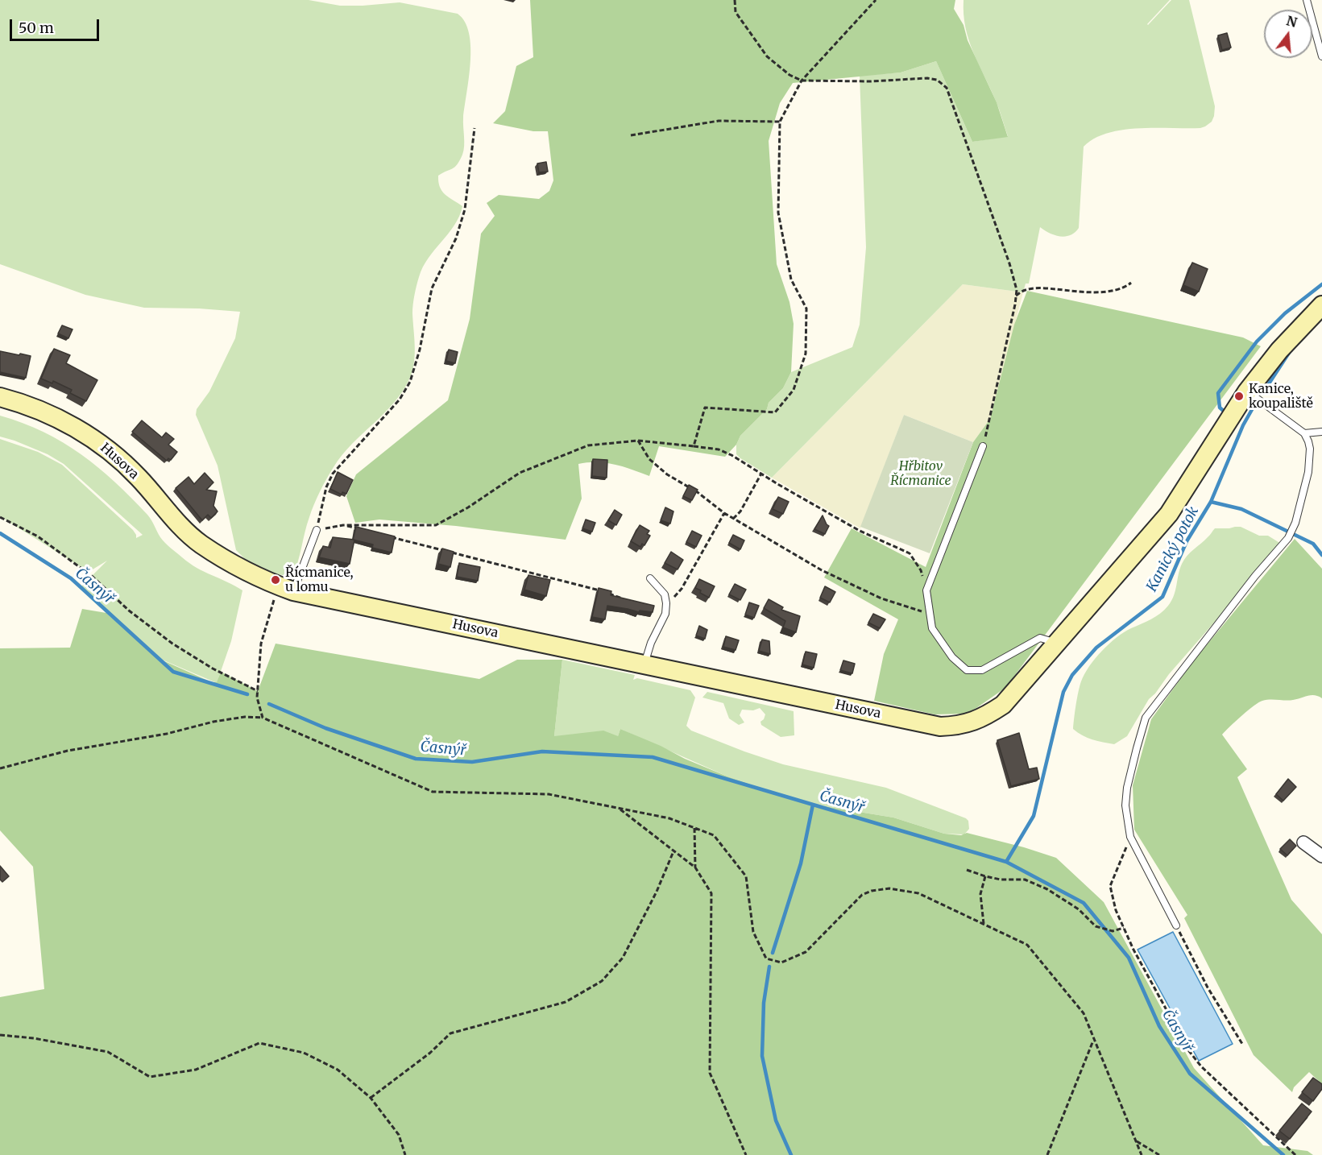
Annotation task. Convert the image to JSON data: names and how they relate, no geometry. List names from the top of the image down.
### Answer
{
  "streets": {
    "main road": ["Husova"]
  },
  "water": ["Kanický potok", "Časnýř"],
  "parks": ["Hřbitov Řícmanice"],
  "places": ["Kanice, koupaliště", "Řícmanice, u lomu"],
  "scale_bar": "50 m",
  "north": "top"
}
